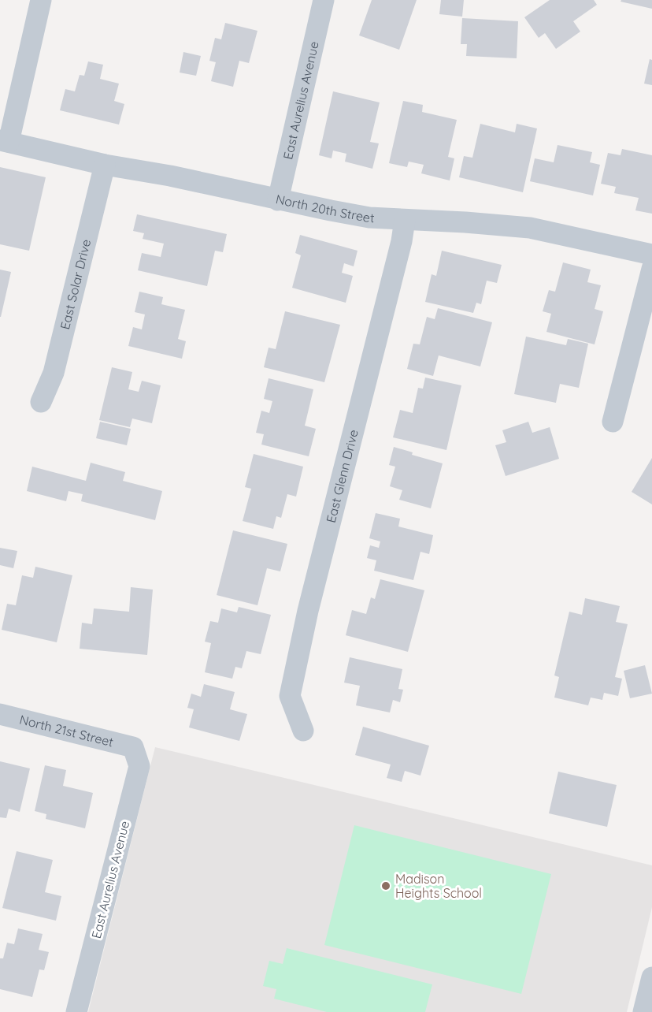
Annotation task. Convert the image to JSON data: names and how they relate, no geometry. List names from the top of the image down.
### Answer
{
  "streets": {
    "street": [
      "East Aurelius Avenue",
      "North 20th Street",
      "East Solar Drive",
      "East Glenn Drive",
      "North 21st Street"
    ]
  },
  "crossings": [
    ["East Aurelius Avenue", "North 20th Street"],
    ["East Aurelius Avenue", "North 21st Street"],
    ["North 20th Street", "East Solar Drive"],
    ["North 20th Street", "East Glenn Drive"]
  ],
  "places": ["Madison Heights School"]
}
